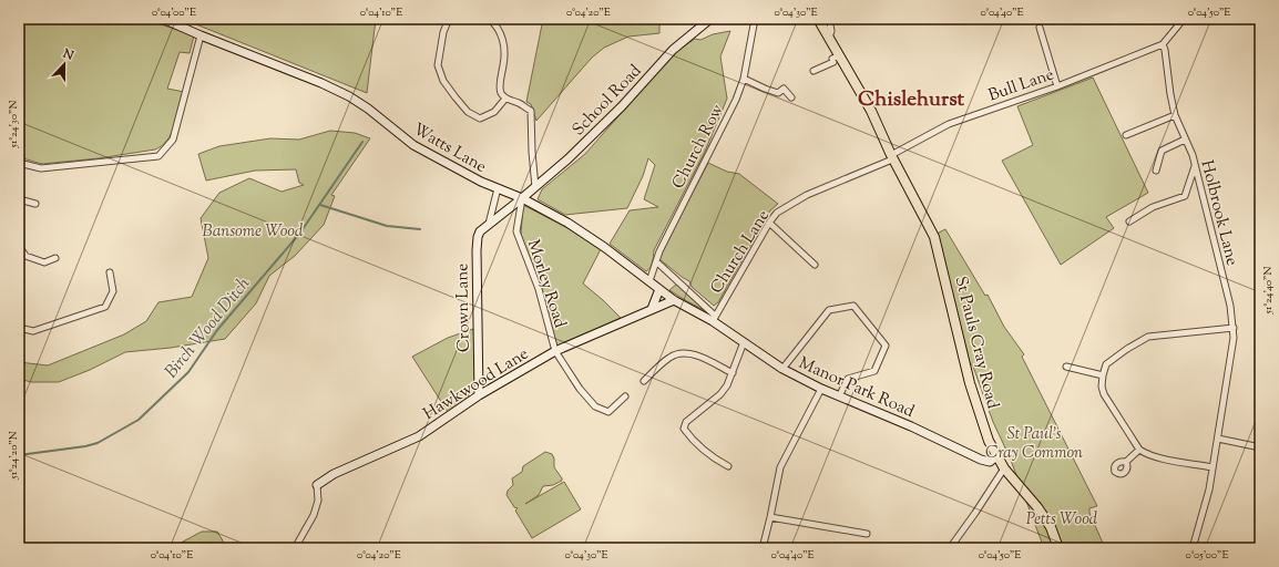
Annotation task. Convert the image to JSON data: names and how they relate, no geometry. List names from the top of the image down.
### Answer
{
  "streets": {
    "main road": [
      "School Road",
      "Watts Lane",
      "Crown Lane",
      "St Pauls Cray Road",
      "Hawkwood Lane",
      "Manor Park Road"
    ],
    "street": [
      "Bull Lane",
      "Church Row",
      "Holbrook Lane",
      "Church Lane",
      "Morley Road"
    ]
  },
  "crossings": [
    ["Bull Lane", "Holbrook Lane"],
    ["Bull Lane", "Church Lane"],
    ["Bull Lane", "St Pauls Cray Road"],
    ["School Road", "Watts Lane"],
    ["School Road", "Morley Road"],
    ["School Road", "Crown Lane"],
    ["Church Row", "Watts Lane"],
    ["Church Row", "Manor Park Road"],
    ["Watts Lane", "Church Lane"],
    ["Watts Lane", "Morley Road"],
    ["Watts Lane", "Crown Lane"],
    ["Watts Lane", "Hawkwood Lane"],
    ["Watts Lane", "Manor Park Road"],
    ["Church Lane", "St Pauls Cray Road"],
    ["Church Lane", "Manor Park Road"],
    ["Morley Road", "Crown Lane"],
    ["Morley Road", "Hawkwood Lane"],
    ["Crown Lane", "Hawkwood Lane"],
    ["St Pauls Cray Road", "Manor Park Road"]
  ],
  "districts": ["Chislehurst"],
  "water": ["Birch Wood Ditch"],
  "parks": ["Bansome Wood", "St Paul's Cray Common", "Petts Wood"],
  "north": "top",
  "coordinates": [
    "0°04'00\"E",
    "0°04'10\"E",
    "0°04'20\"E",
    "0°04'30\"E",
    "0°04'40\"E",
    "0°04'50\"E",
    "51°24'30\"N",
    "51°24'40\"N",
    "51°24'20\"N",
    "0°05'00\"E"
  ]
}
